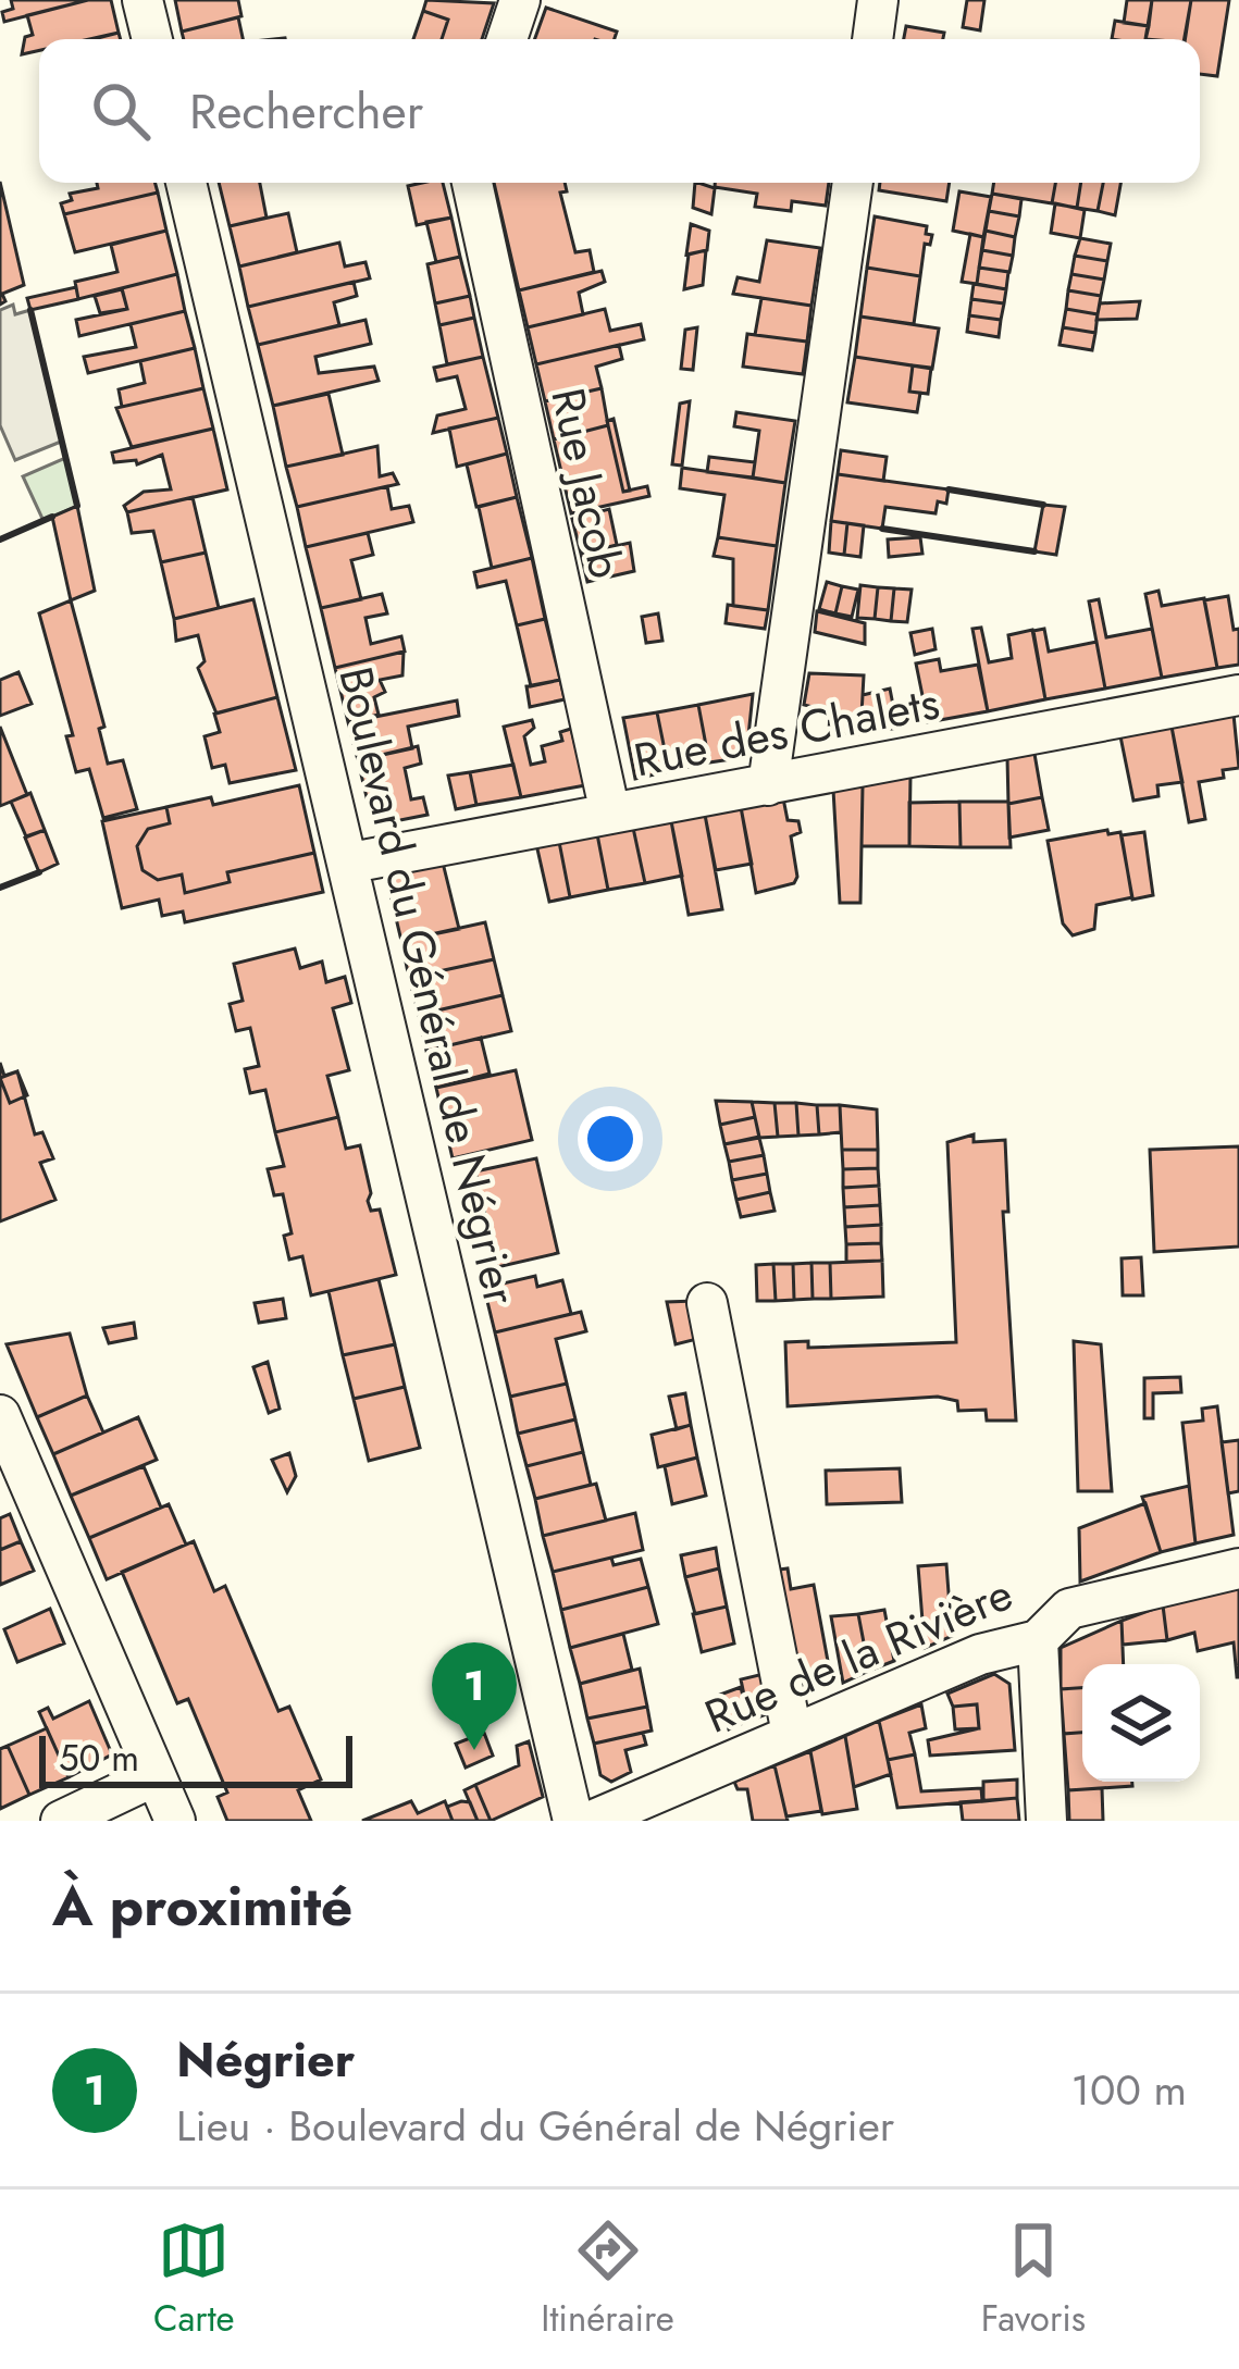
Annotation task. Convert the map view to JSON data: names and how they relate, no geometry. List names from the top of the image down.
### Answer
{
  "streets": {
    "street": [
      "Rue Jacob",
      "Rue des Chalets",
      "Boulevard du Général de Négrier",
      "Rue de la Rivière"
    ]
  },
  "crossings": [
    ["Rue Jacob", "Rue des Chalets"],
    ["Rue des Chalets", "Boulevard du Général de Négrier"]
  ],
  "scale_bar": "50 m",
  "page": {
    "search": "Rechercher",
    "pins": "1",
    "scale": "50 m",
    "heading": "À proximité",
    "list": [
      {
        "mark": "1",
        "name": "Négrier",
        "note": "Lieu · Boulevard du Général de Négrier",
        "value": "100 m"
      }
    ],
    "nav": ["Carte", "Itinéraire", "Favoris"]
  }
}
